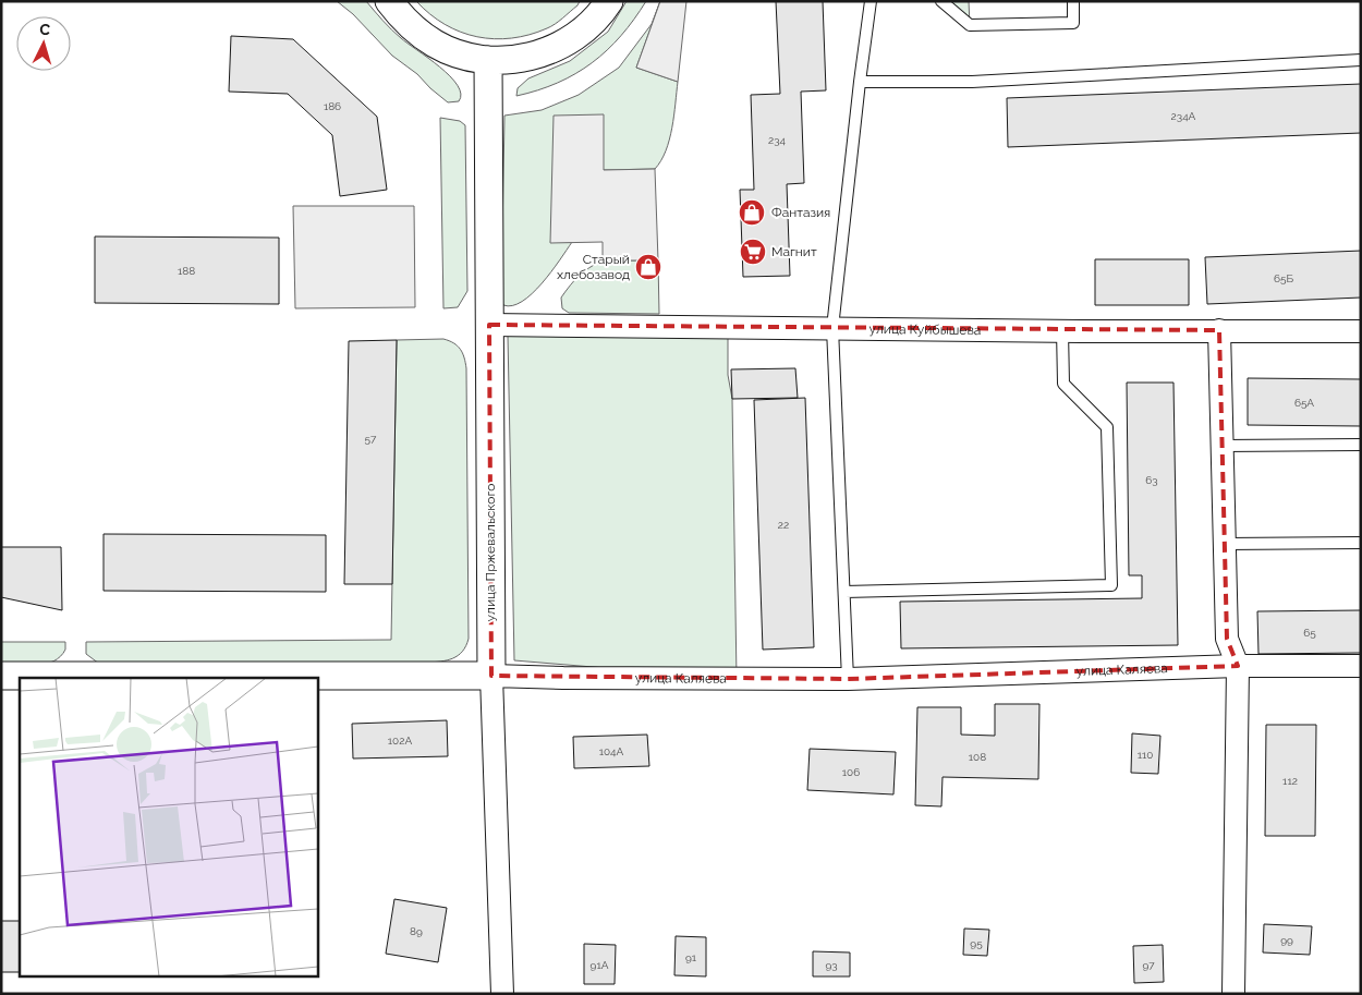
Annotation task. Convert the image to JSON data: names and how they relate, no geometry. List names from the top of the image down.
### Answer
{
  "streets": {
    "street": ["улица Куйбышева", "улица Пржевальского", "улица Каляева"]
  },
  "crossings": [
    ["улица Куйбышева", "улица Пржевальского"],
    ["улица Пржевальского", "улица Каляева"]
  ],
  "places": {
    "shop": ["Фантазия", "Старый хлебозавод"],
    "supermarket": ["Магнит"]
  },
  "house_numbers": [
    "186",
    "234А",
    "234",
    "188",
    "65Б",
    "65А",
    "57",
    "63",
    "22",
    "65",
    "102А",
    "104А",
    "110",
    "108",
    "106",
    "112",
    "89",
    "99",
    "95",
    "91",
    "91А",
    "93",
    "97"
  ],
  "north": "top"
}
